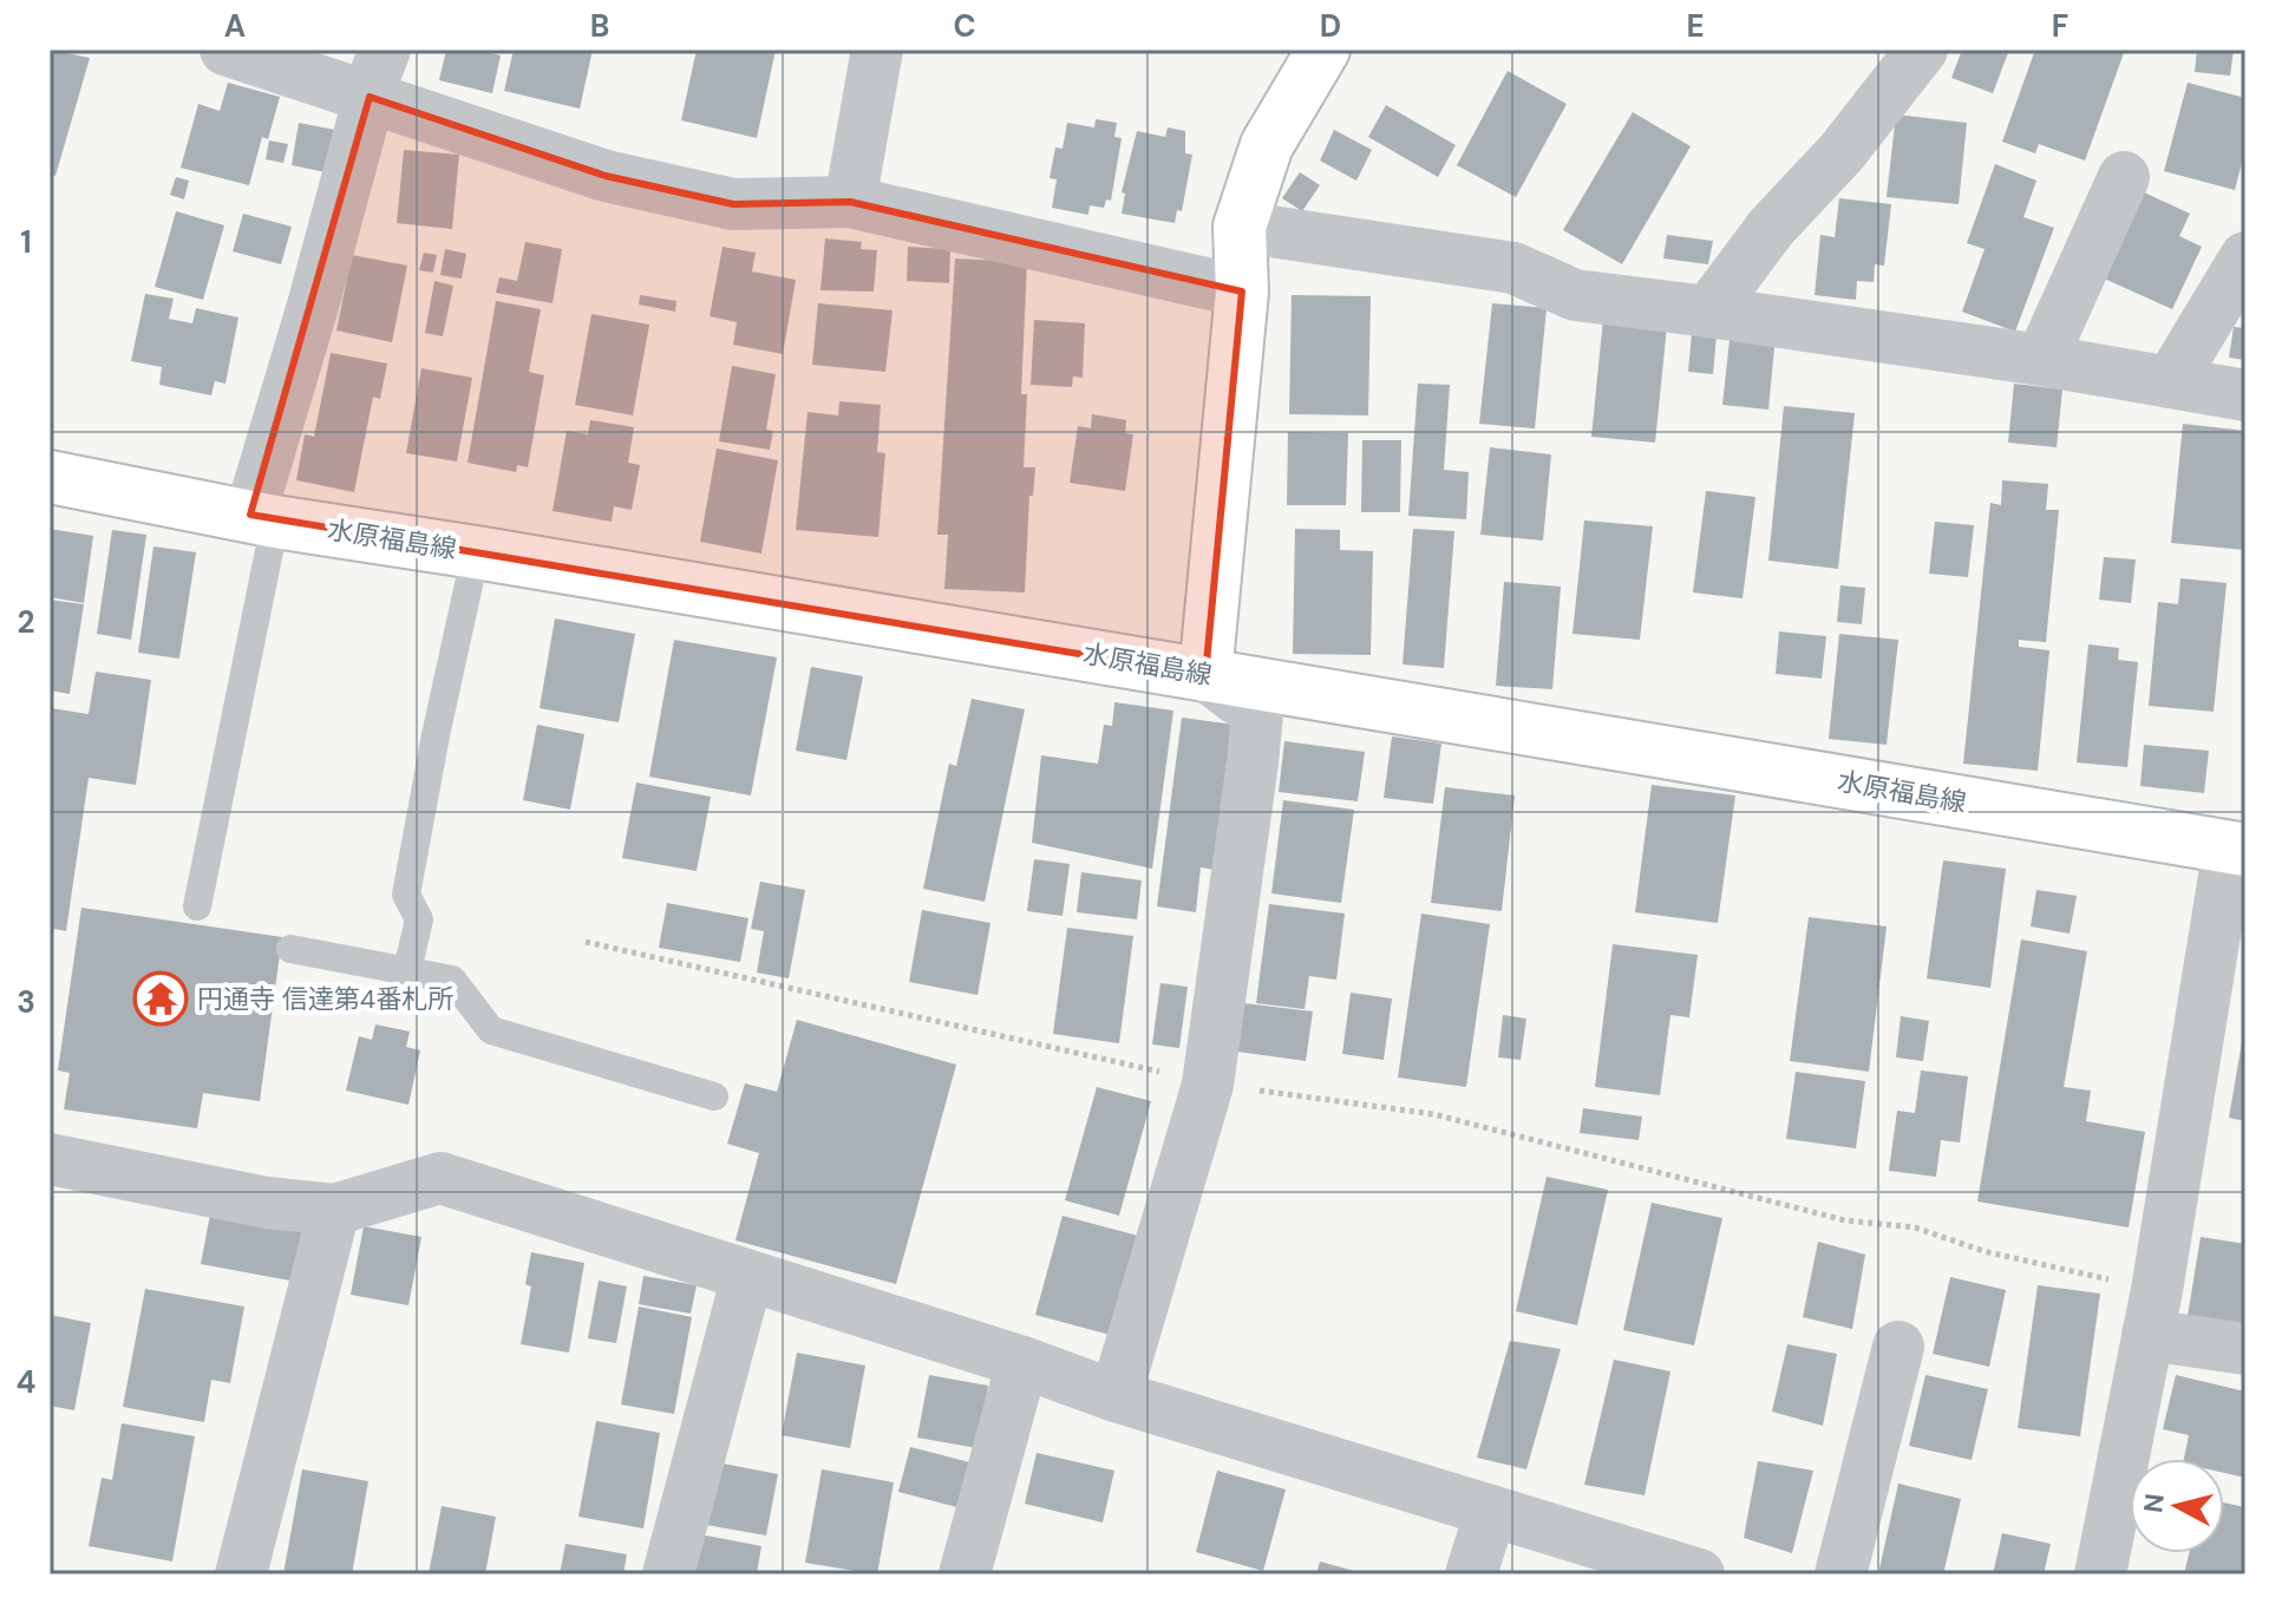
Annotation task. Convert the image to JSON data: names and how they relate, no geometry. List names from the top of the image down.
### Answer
{
  "streets": {
    "main road": ["水原福島線"]
  },
  "places": {
    "temple": ["円通寺 信達第4番札所"]
  },
  "north": "left",
  "grid": {
    "columns": [
      "A",
      "B",
      "C",
      "D",
      "E",
      "F"
    ],
    "rows": [
      "1",
      "2",
      "3",
      "4"
    ]
  }
}
